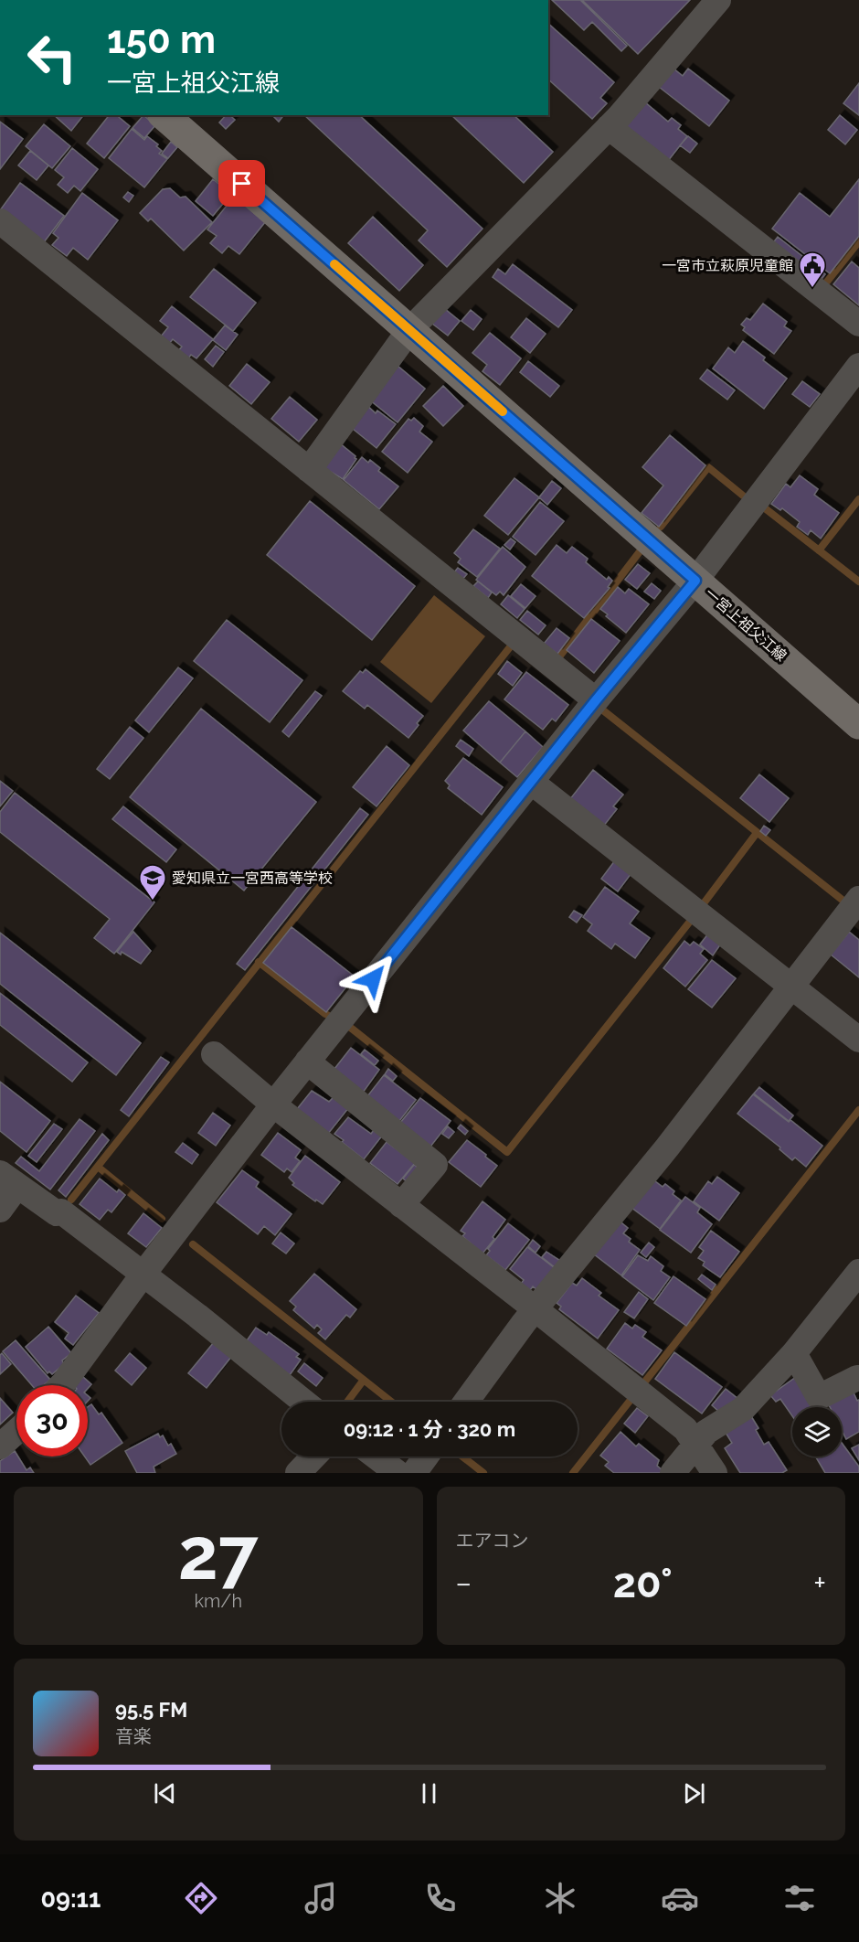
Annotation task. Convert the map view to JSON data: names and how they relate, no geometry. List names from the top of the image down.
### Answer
{
  "streets": {
    "main road": ["一宮上祖父江線"]
  },
  "places": {
    "public building": ["一宮市立萩原児童館"],
    "school or university": ["愛知県立一宮西高等学校"]
  },
  "page": {
    "turn": ["150 m", "一宮上祖父江線"],
    "limit": "30",
    "trip": "09:12 · 1 分 · 320 m",
    "tile": [
      ["27", "km/h"],
      "エアコン"
    ],
    "heat": ["−", "20°", "+"],
    "song": ["95.5 FM", "音楽"],
    "tabs": "09:11"
  }
}
